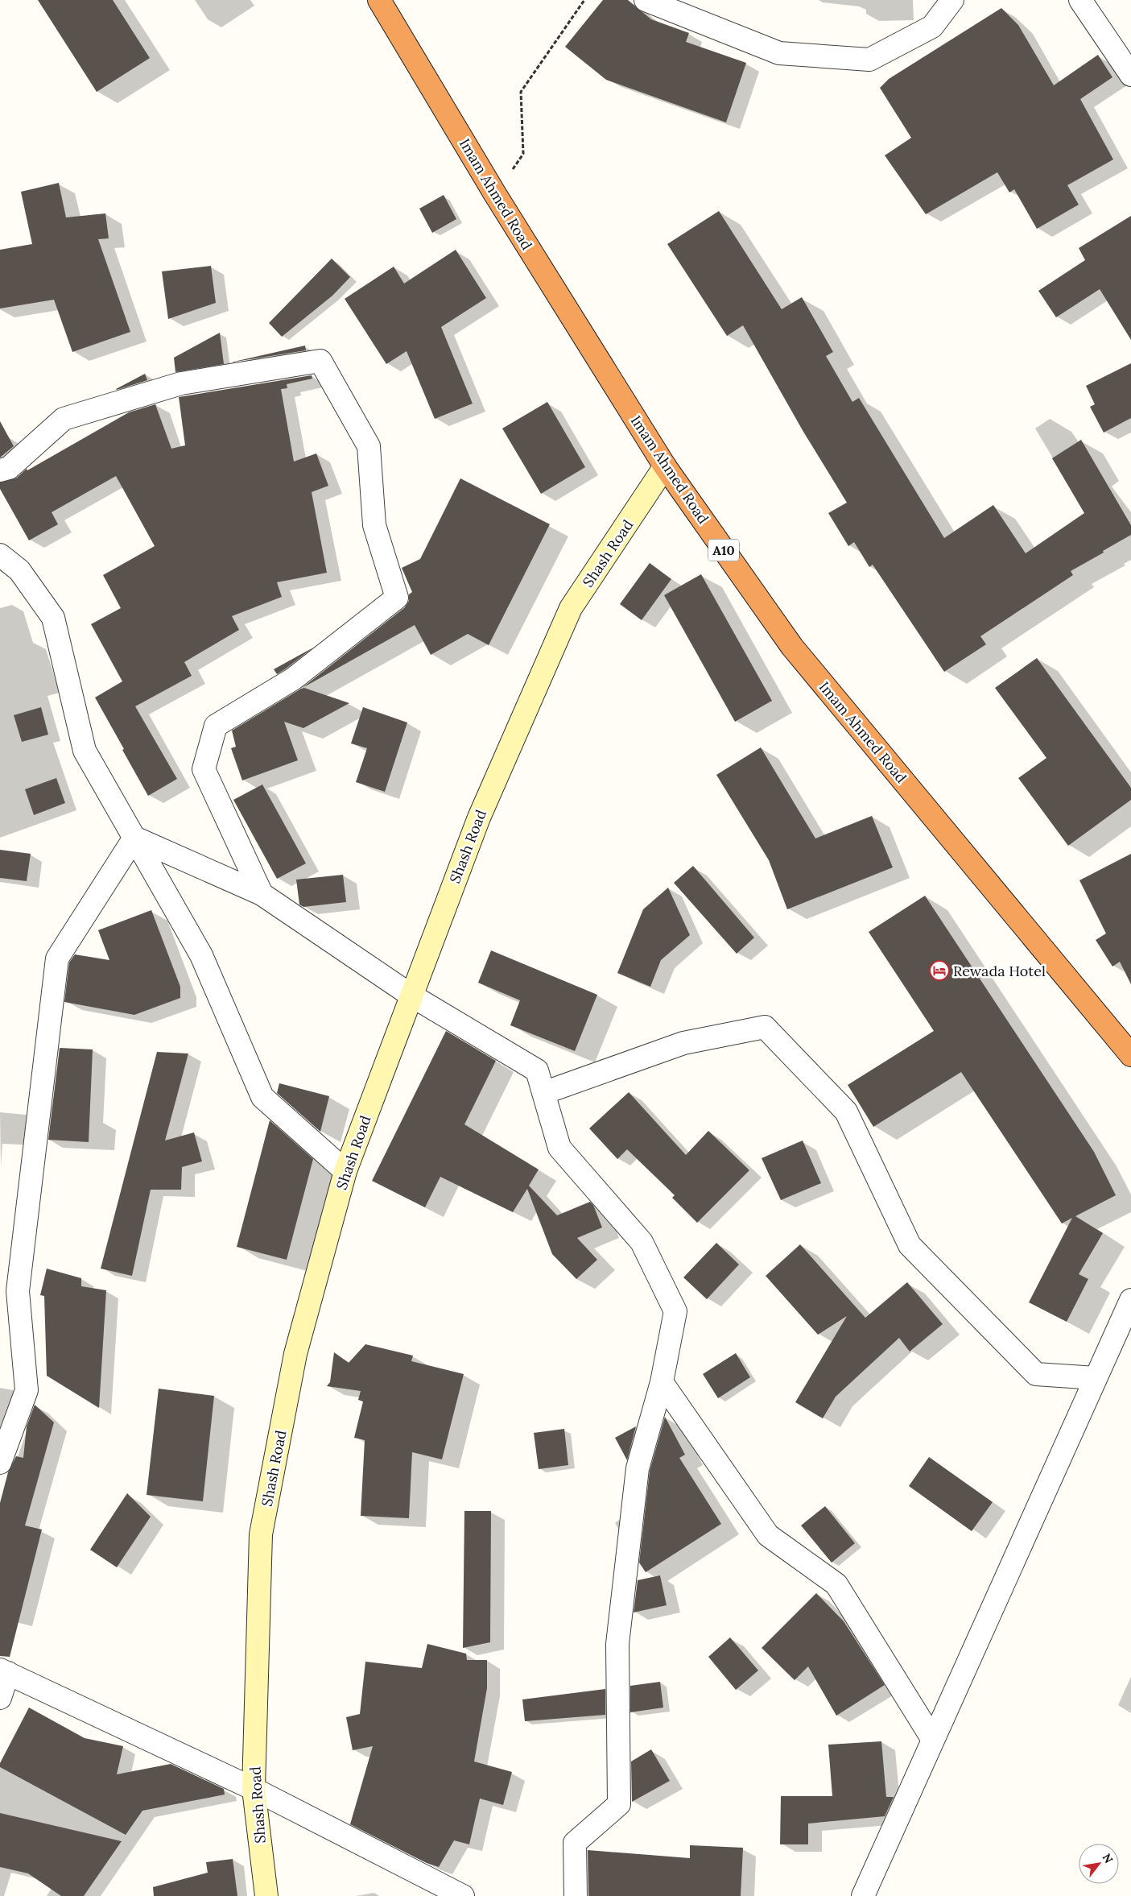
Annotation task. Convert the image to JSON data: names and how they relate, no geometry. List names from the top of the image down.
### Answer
{
  "streets": {
    "highway": ["Imam Ahmed Road", "A10"],
    "street": ["Shash Road"]
  },
  "crossings": [
    ["Imam Ahmed Road", "Shash Road"]
  ],
  "places": {
    "hotel": ["Rewada Hotel"]
  },
  "north": "top right"
}
